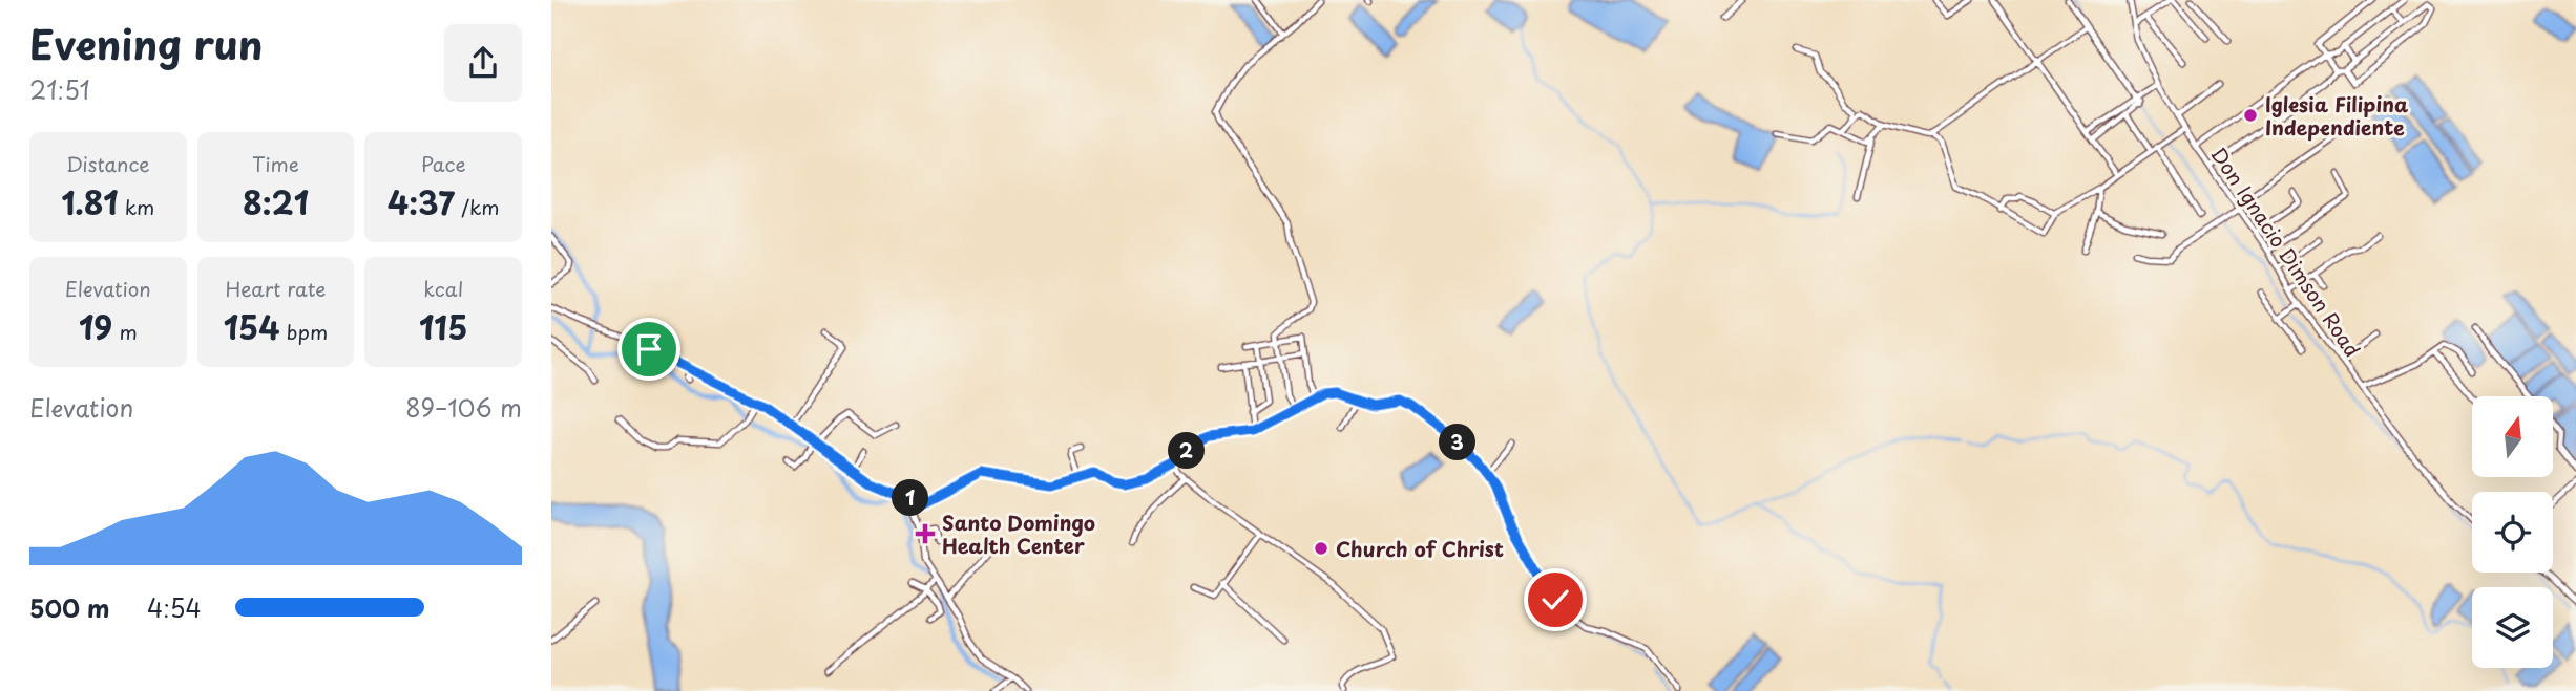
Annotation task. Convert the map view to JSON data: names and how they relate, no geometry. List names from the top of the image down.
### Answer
{
  "streets": {
    "street": ["Don Ignacio Dimson Road"]
  },
  "places": {
    "other": ["Iglesia Filipina Independiente", "Church of Christ"],
    "health": ["Santo Domingo Health Center"]
  },
  "north": "top",
  "page": {
    "heading": ["Evening run", "21:51"],
    "stats": [
      ["Distance", "1.81 km"],
      ["Time", "8:21"],
      ["Pace", "4:37 /km"],
      ["Elevation", "19 m"],
      ["Heart rate", "154 bpm"],
      ["kcal", "115"]
    ],
    "chart": ["Elevation", "89–106 m"],
    "pins": ["3", "2", "1"],
    "list": [
      {
        "name": "500 m",
        "note": "4:54"
      }
    ]
  }
}
